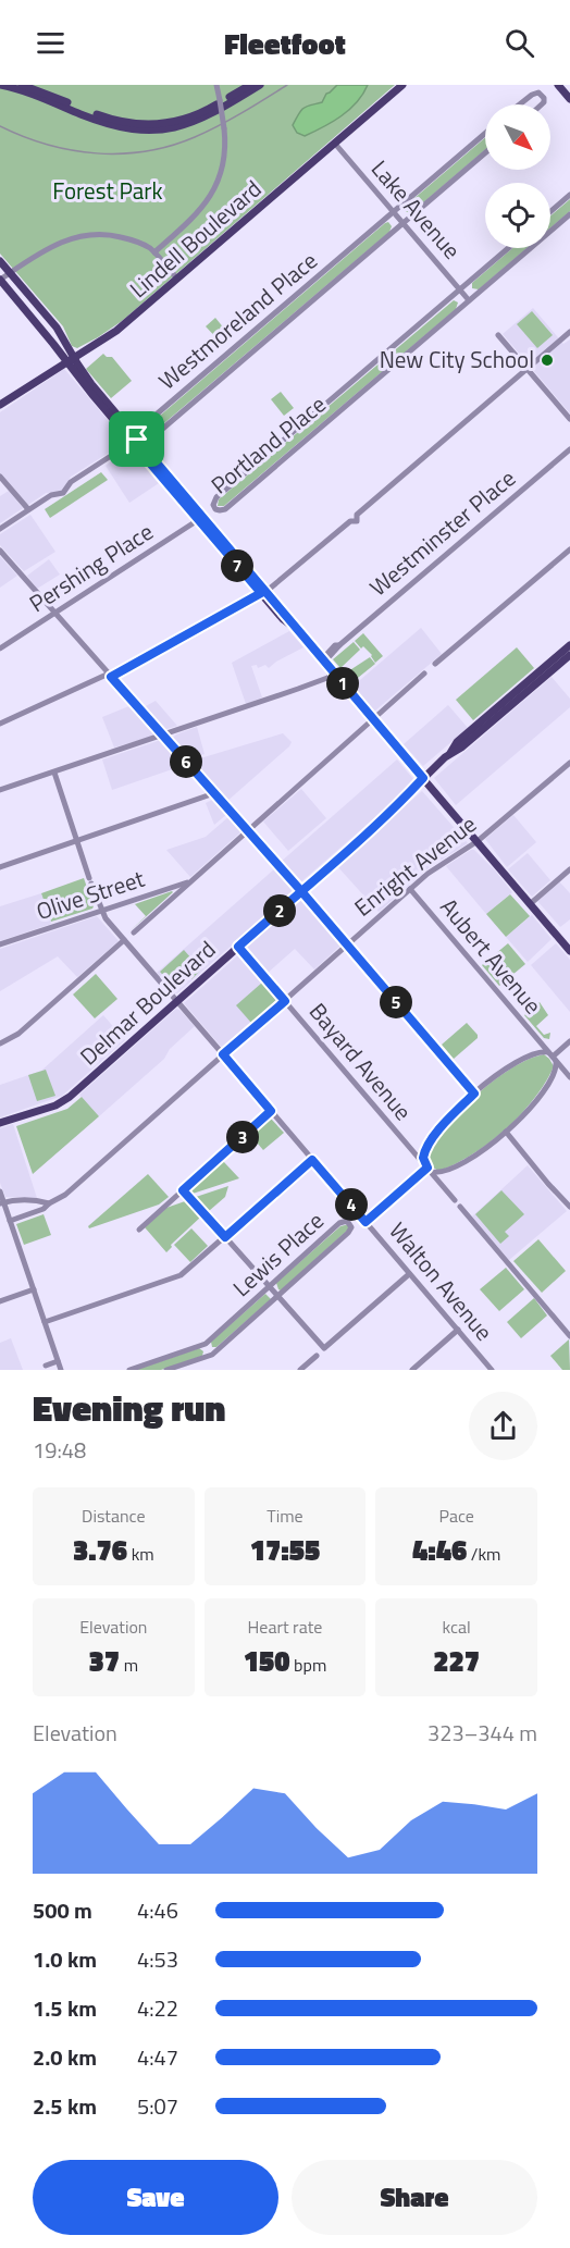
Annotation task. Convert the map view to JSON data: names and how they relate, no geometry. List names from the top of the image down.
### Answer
{
  "streets": {
    "main road": ["Lindell Boulevard", "Delmar Boulevard"],
    "street": [
      "Lake Avenue",
      "Westmoreland Place",
      "Portland Place",
      "Westminster Place",
      "Pershing Place",
      "Enright Avenue",
      "Olive Street",
      "Aubert Avenue",
      "Bayard Avenue",
      "Lewis Place",
      "Walton Avenue"
    ]
  },
  "crossings": [
    ["Lake Avenue", "Lindell Boulevard"],
    ["Lake Avenue", "Westmoreland Place"],
    ["Lake Avenue", "Portland Place"],
    ["Enright Avenue", "Aubert Avenue"],
    ["Enright Avenue", "Bayard Avenue"],
    ["Enright Avenue", "Walton Avenue"],
    ["Olive Street", "Walton Avenue"],
    ["Delmar Boulevard", "Bayard Avenue"],
    ["Delmar Boulevard", "Walton Avenue"]
  ],
  "parks": ["Forest Park"],
  "places": ["New City School"],
  "north": "bottom right",
  "page": {
    "header": "Fleetfoot",
    "pins": [
      "7",
      "1",
      "6",
      "2",
      "5",
      "3",
      "4"
    ],
    "heading": ["Evening run", "19:48"],
    "stats": [
      ["Distance", "3.76 km"],
      ["Time", "17:55"],
      ["Pace", "4:46 /km"],
      ["Elevation", "37 m"],
      ["Heart rate", "150 bpm"],
      ["kcal", "227"]
    ],
    "chart": ["Elevation", "323–344 m"],
    "list": [
      {
        "name": "500 m",
        "note": "4:46"
      },
      {
        "name": "1.0 km",
        "note": "4:53"
      },
      {
        "name": "1.5 km",
        "note": "4:22"
      },
      {
        "name": "2.0 km",
        "note": "4:47"
      },
      {
        "name": "2.5 km",
        "note": "5:07"
      }
    ],
    "buttons": ["Save", "Share"]
  }
}
